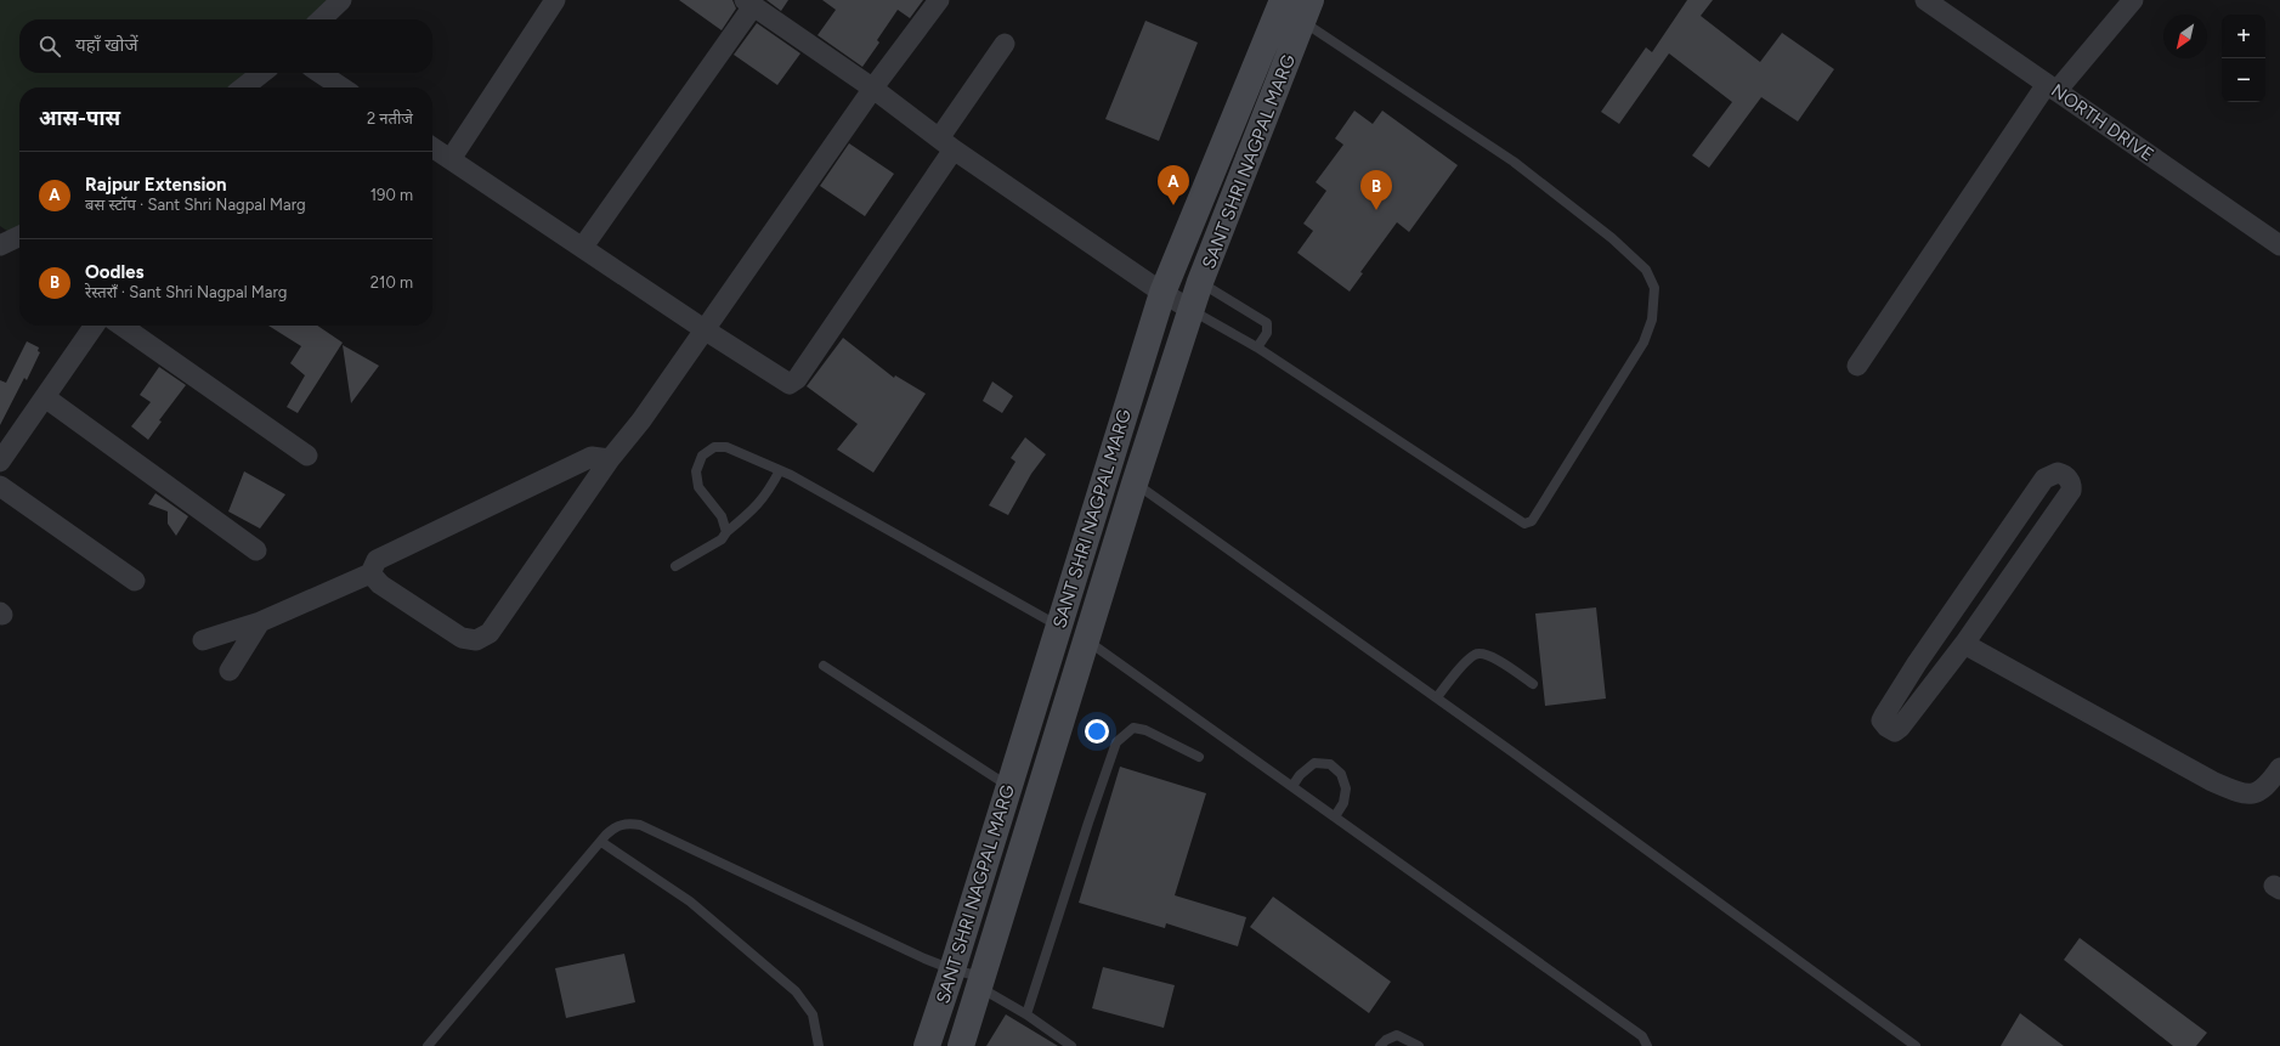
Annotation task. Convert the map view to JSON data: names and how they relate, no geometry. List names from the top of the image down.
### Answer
{
  "streets": {
    "main road": ["SANT SHRI NAGPAL MARG"],
    "street": ["NORTH DRIVE"]
  },
  "north": "bottom left",
  "page": {
    "map_buttons": ["+", "−"],
    "search": "यहाँ खोजें",
    "heading": ["आस-पास", "2 नतीजे"],
    "list": [
      {
        "mark": "A",
        "name": "Rajpur Extension",
        "note": "बस स्टॉप · Sant Shri Nagpal Marg",
        "value": "190 m"
      },
      {
        "mark": "B",
        "name": "Oodles",
        "note": "रेस्तराँ · Sant Shri Nagpal Marg",
        "value": "210 m"
      }
    ],
    "pins": ["A", "B"]
  }
}
